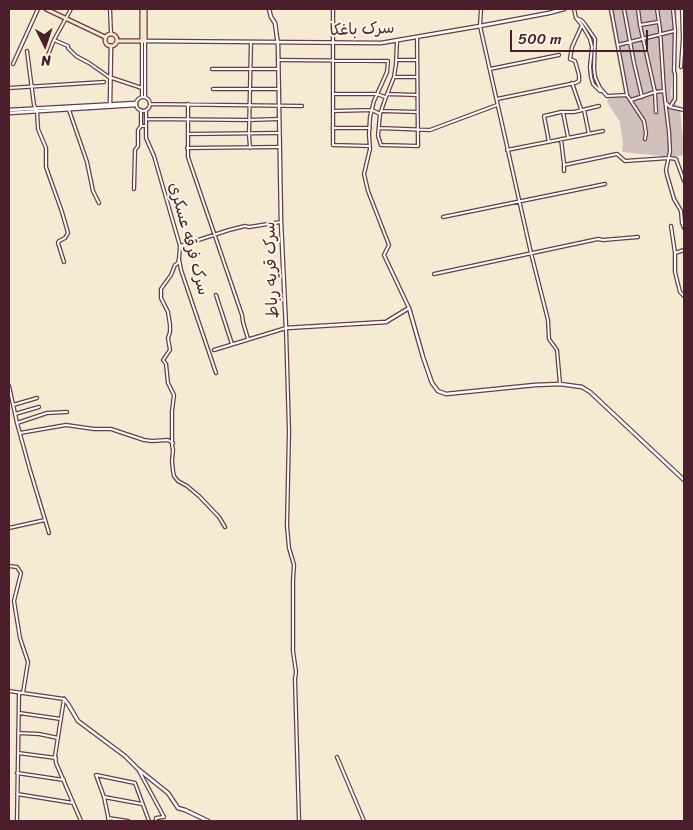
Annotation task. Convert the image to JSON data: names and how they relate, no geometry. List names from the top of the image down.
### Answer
{
  "streets": {
    "street": ["سرک باغکا", "سرک فرقه عسکری", "سرک قریه رباط"]
  },
  "crossings": [
    ["سرک باغکا", "سرک قریه رباط"]
  ],
  "scale_bar": "500 m",
  "north": "bottom"
}
